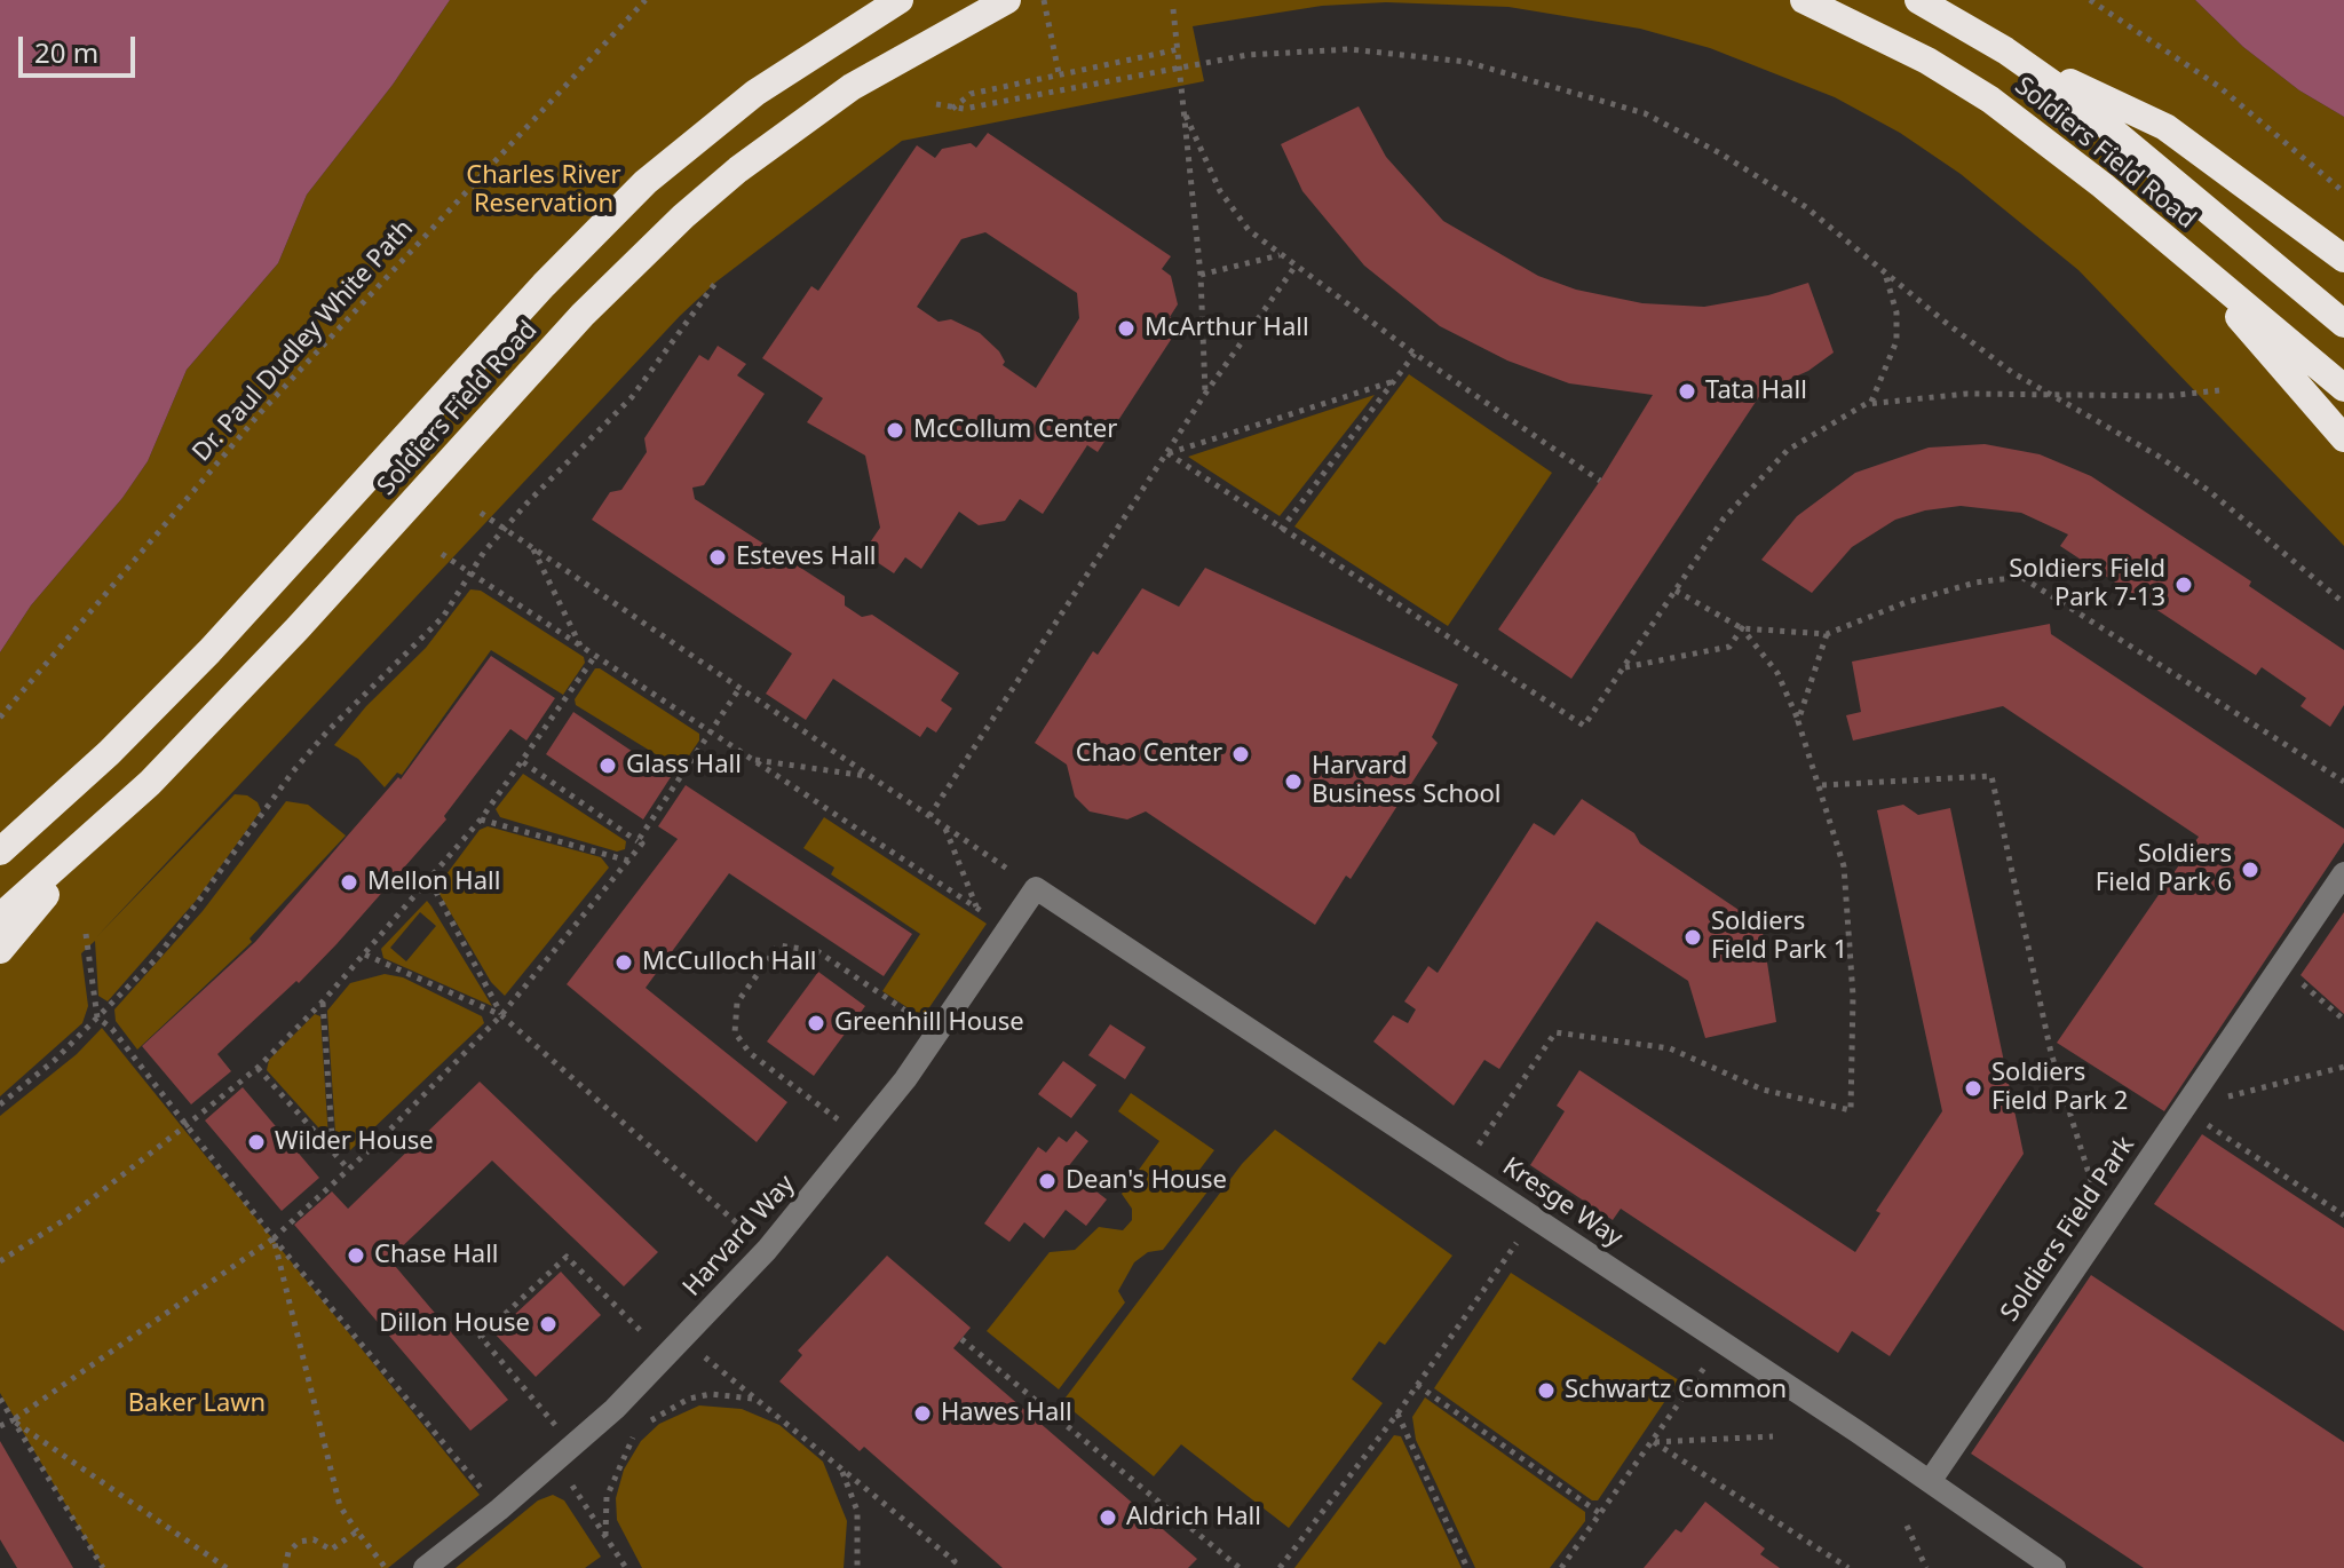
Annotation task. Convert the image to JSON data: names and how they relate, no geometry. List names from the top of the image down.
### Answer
{
  "streets": {
    "highway": ["Soldiers Field Road"],
    "street": ["Kresge Way", "Soldiers Field Park", "Harvard Way"],
    "path": ["Dr. Paul Dudley White Path"]
  },
  "crossings": [
    ["Kresge Way", "Soldiers Field Park"],
    ["Kresge Way", "Harvard Way"]
  ],
  "parks": ["Charles River Reservation", "Baker Lawn"],
  "places": [
    "McArthur Hall",
    "Tata Hall",
    "McCollum Center",
    "Esteves Hall",
    "Soldiers Field Park 7-13",
    "Chao Center",
    "Glass Hall",
    "Harvard Business School",
    "Soldiers Field Park 6",
    "Mellon Hall",
    "Soldiers Field Park 1",
    "McCulloch Hall",
    "Greenhill House",
    "Soldiers Field Park 2",
    "Wilder House",
    "Dean's House",
    "Chase Hall",
    "Dillon House",
    "Schwartz Common",
    "Hawes Hall",
    "Aldrich Hall"
  ],
  "scale_bar": "20 m"
}
